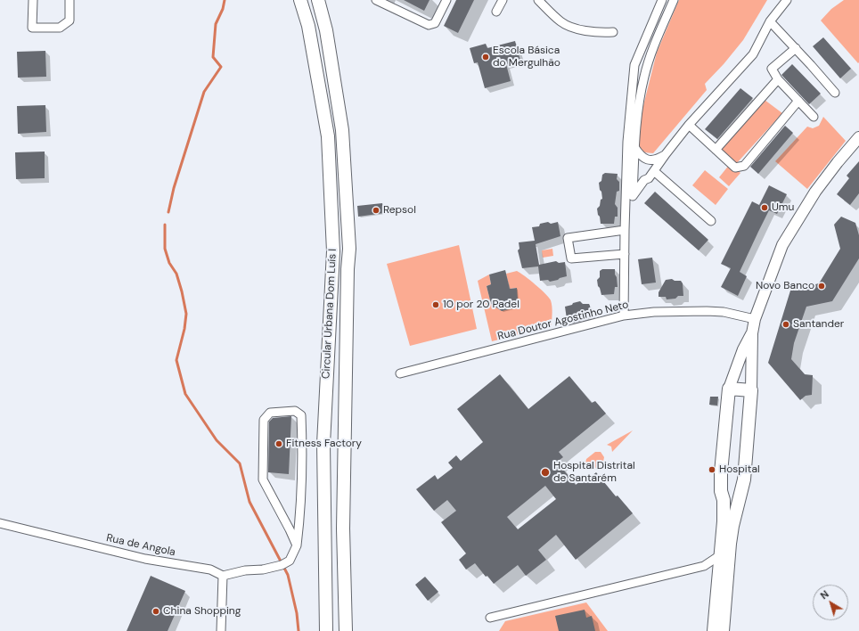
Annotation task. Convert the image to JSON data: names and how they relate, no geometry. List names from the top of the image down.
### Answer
{
  "streets": {
    "main road": ["Circular Urbana Dom Luís I"],
    "street": ["Rua Doutor Agostinho Neto", "Rua de Angola"]
  },
  "places": [
    "Escola Básica do Mergulhão",
    "Umu",
    "Repsol",
    "Novo Banco",
    "10 por 20 Padel",
    "Santander",
    "Fitness Factory",
    "Hospital",
    "Hospital Distrital de Santarém",
    "China Shopping"
  ],
  "north": "top left"
}
